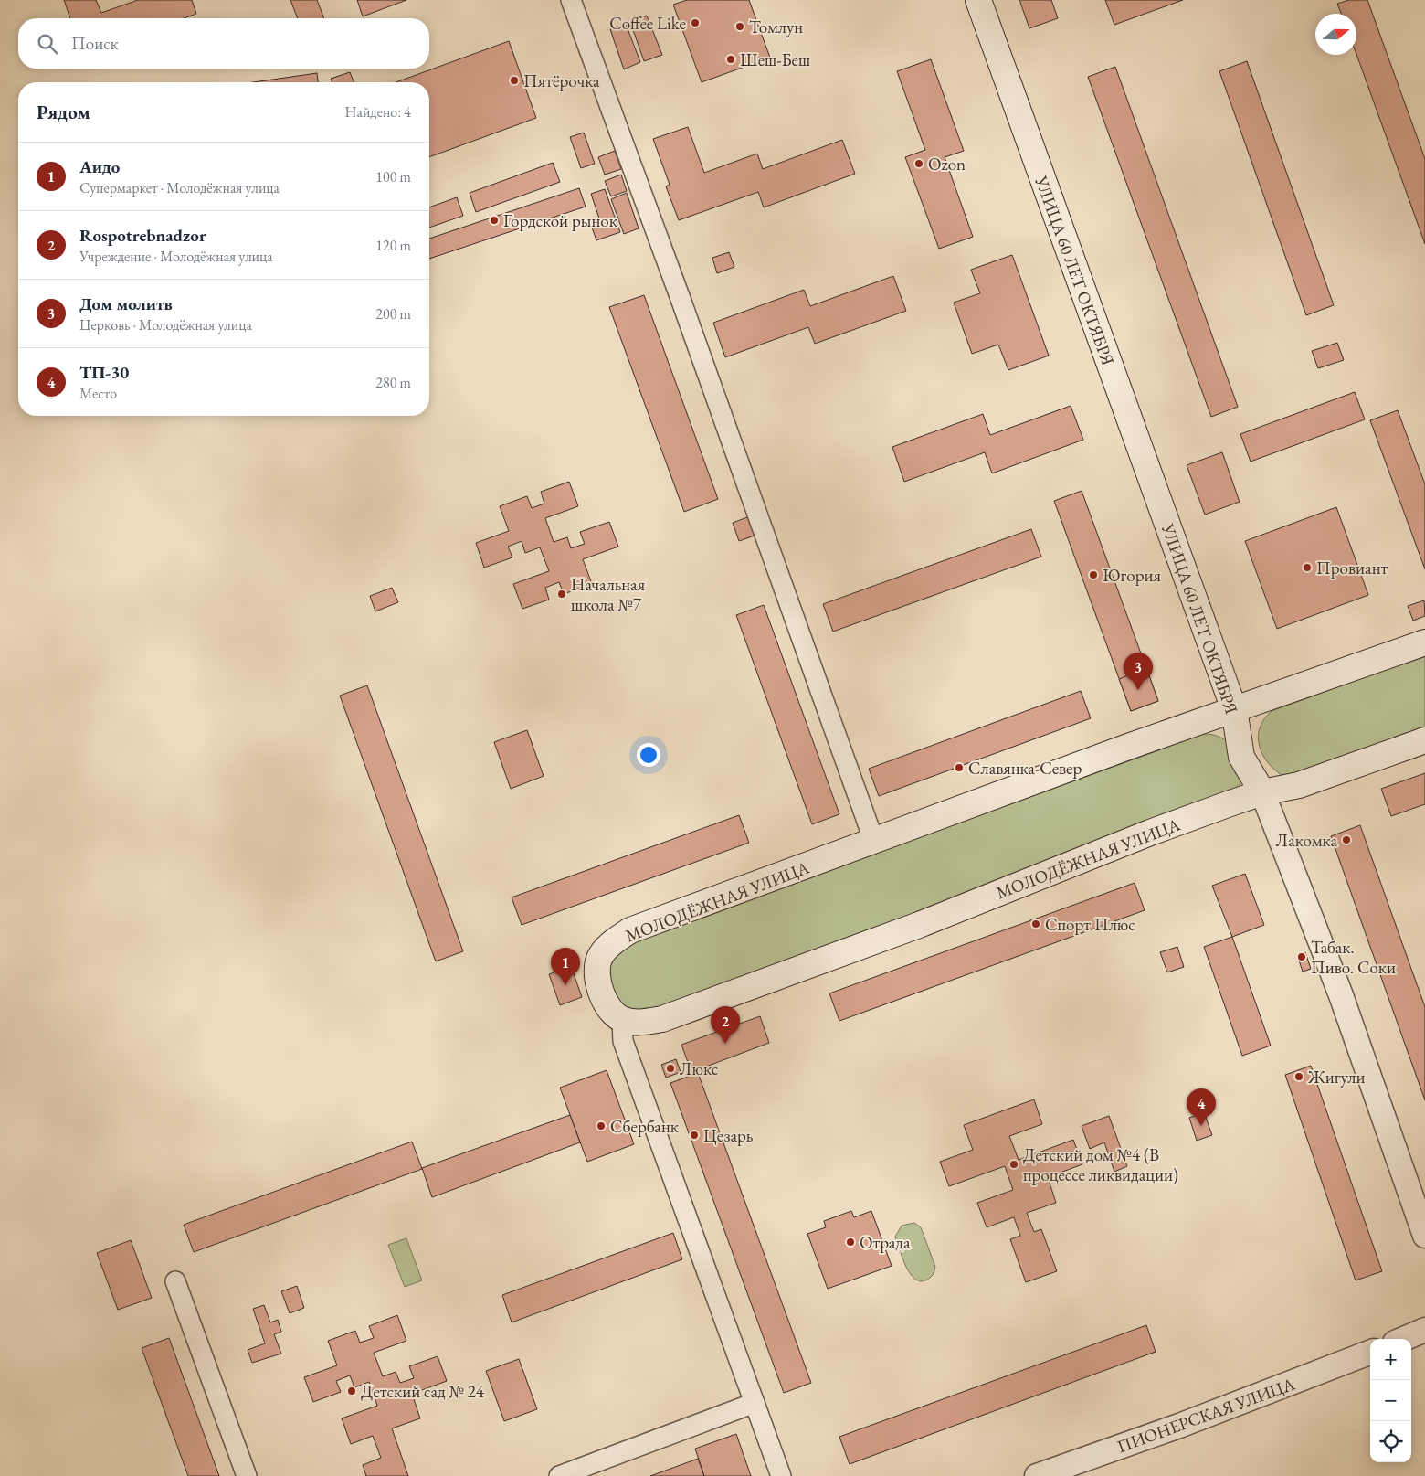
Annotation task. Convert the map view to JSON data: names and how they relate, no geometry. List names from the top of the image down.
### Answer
{
  "streets": {
    "main road": ["УЛИЦА 60 ЛЕТ ОКТЯБРЯ", "МОЛОДЁЖНАЯ УЛИЦА"],
    "street": ["ПИОНЕРСКАЯ УЛИЦА"]
  },
  "crossings": [
    ["УЛИЦА 60 ЛЕТ ОКТЯБРЯ", "МОЛОДЁЖНАЯ УЛИЦА"]
  ],
  "places": [
    "Coffee Like",
    "Томлун",
    "Шеш-Беш",
    "Пятёрочка",
    "Ozon",
    "Гордской рынок",
    "Провиант",
    "Югория",
    "Начальная школа №7",
    "Славянка-Север",
    "Лакомка",
    "Спорт Плюс",
    "Табак. Пиво. Соки",
    "Люкс",
    "Жигули",
    "Сбербанк",
    "Цезарь",
    "Детский дом №4 (В процессе ликвидации)",
    "Отрада",
    "Детский сад № 24"
  ],
  "north": "right",
  "page": {
    "search": "Поиск",
    "heading": ["Рядом", "Найдено: 4"],
    "list": [
      {
        "mark": "1",
        "name": "Аидо",
        "note": "Супермаркет · Молодёжная улица",
        "value": "100 m"
      },
      {
        "mark": "2",
        "name": "Rospotrebnadzor",
        "note": "Учреждение · Молодёжная улица",
        "value": "120 m"
      },
      {
        "mark": "3",
        "name": "Дом молитв",
        "note": "Церковь · Молодёжная улица",
        "value": "200 m"
      },
      {
        "mark": "4",
        "name": "ТП-30",
        "note": "Место",
        "value": "280 m"
      }
    ],
    "pins": [
      "3",
      "1",
      "2",
      "4"
    ],
    "map_buttons": ["+", "−"]
  }
}
